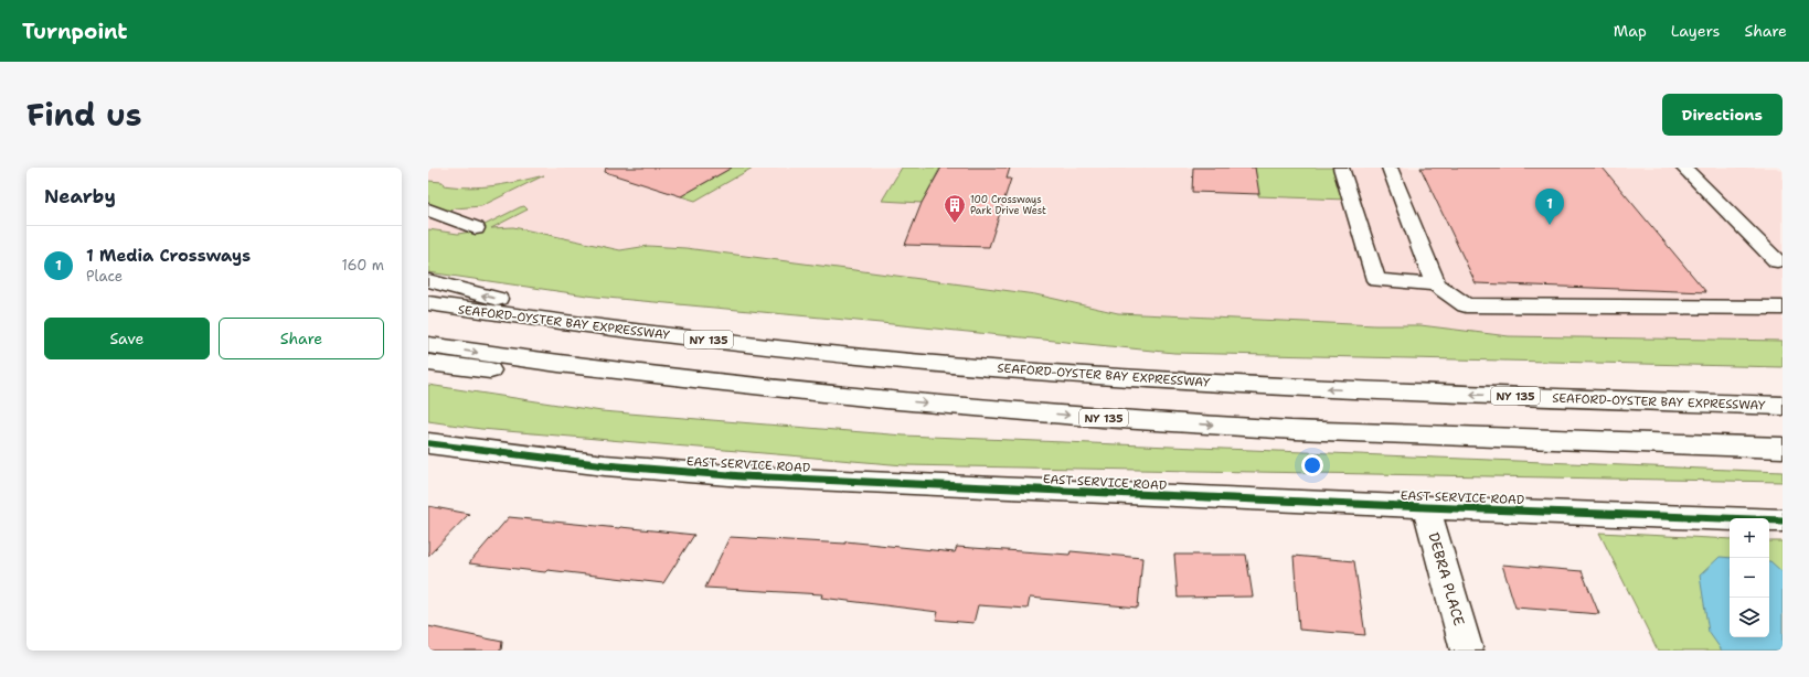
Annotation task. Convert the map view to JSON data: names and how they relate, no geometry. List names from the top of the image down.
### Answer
{
  "streets": {
    "main road": [
      "SEAFORD-OYSTER BAY EXPRESSWAY",
      "NY 135",
      "EAST SERVICE ROAD",
      "DEBRA PLACE"
    ]
  },
  "crossings": [
    ["EAST SERVICE ROAD", "DEBRA PLACE"]
  ],
  "places": {
    "building": ["100 Crossways Park Drive West"]
  },
  "page": {
    "header": "Turnpoint",
    "nav": ["Map", "Layers", "Share"],
    "title": "Find us",
    "buttons": [
      "Directions",
      ["Save", "Share"]
    ],
    "heading": "Nearby",
    "pins": "1",
    "list": [
      {
        "mark": "1",
        "name": "1 Media Crossways",
        "note": "Place",
        "value": "160 m"
      }
    ],
    "map_buttons": ["+", "−"]
  }
}
